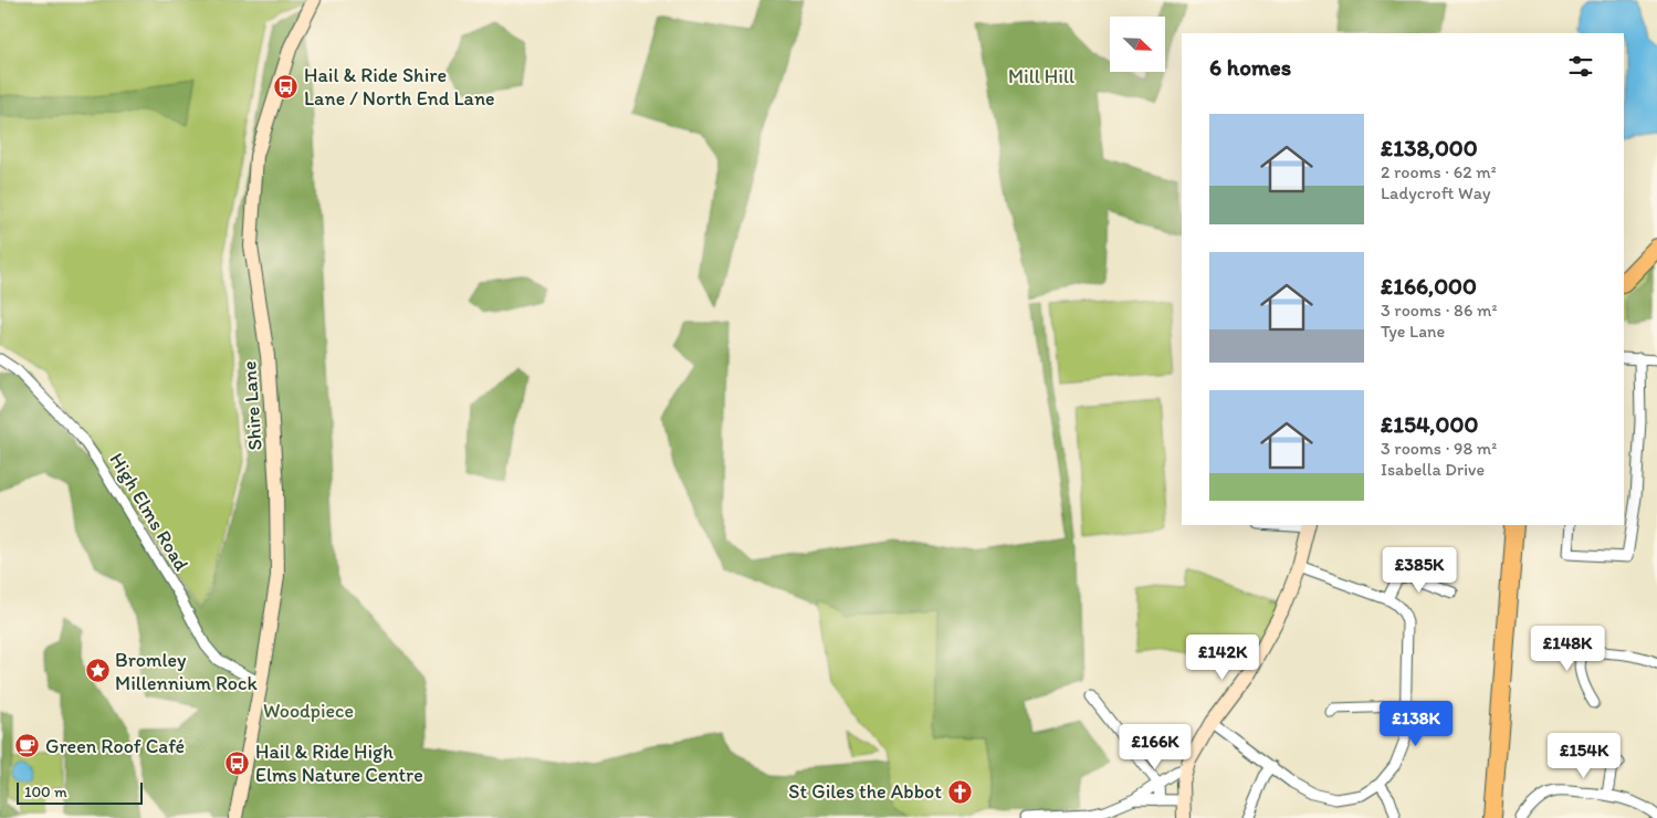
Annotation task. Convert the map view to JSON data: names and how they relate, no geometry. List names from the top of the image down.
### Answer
{
  "streets": {
    "street": ["Shire Lane", "High Elms Road"]
  },
  "crossings": [
    ["Shire Lane", "High Elms Road"]
  ],
  "parks": ["Mill Hill", "Woodpiece"],
  "places": {
    "bus stop": ["Hail & Ride Shire Lane / North End Lane", "Hail & Ride High Elms Nature Centre"],
    "place": ["Bromley Millennium Rock"],
    "cafe": ["Green Roof Café"],
    "church": ["St Giles the Abbot"]
  },
  "scale_bar": "100 m",
  "north": "bottom right",
  "page": {
    "heading": "6 homes",
    "list": [
      {
        "name": "£138,000",
        "note": "2 rooms · 62 m² · Ladycroft Way"
      },
      {
        "name": "£166,000",
        "note": "3 rooms · 86 m² · Tye Lane"
      },
      {
        "name": "£154,000",
        "note": "3 rooms · 98 m² · Isabella Drive"
      }
    ],
    "price": [
      "£385K",
      "£148K",
      "£142K",
      "£138K",
      "£166K",
      "£154K"
    ],
    "scale": "100 m"
  }
}
